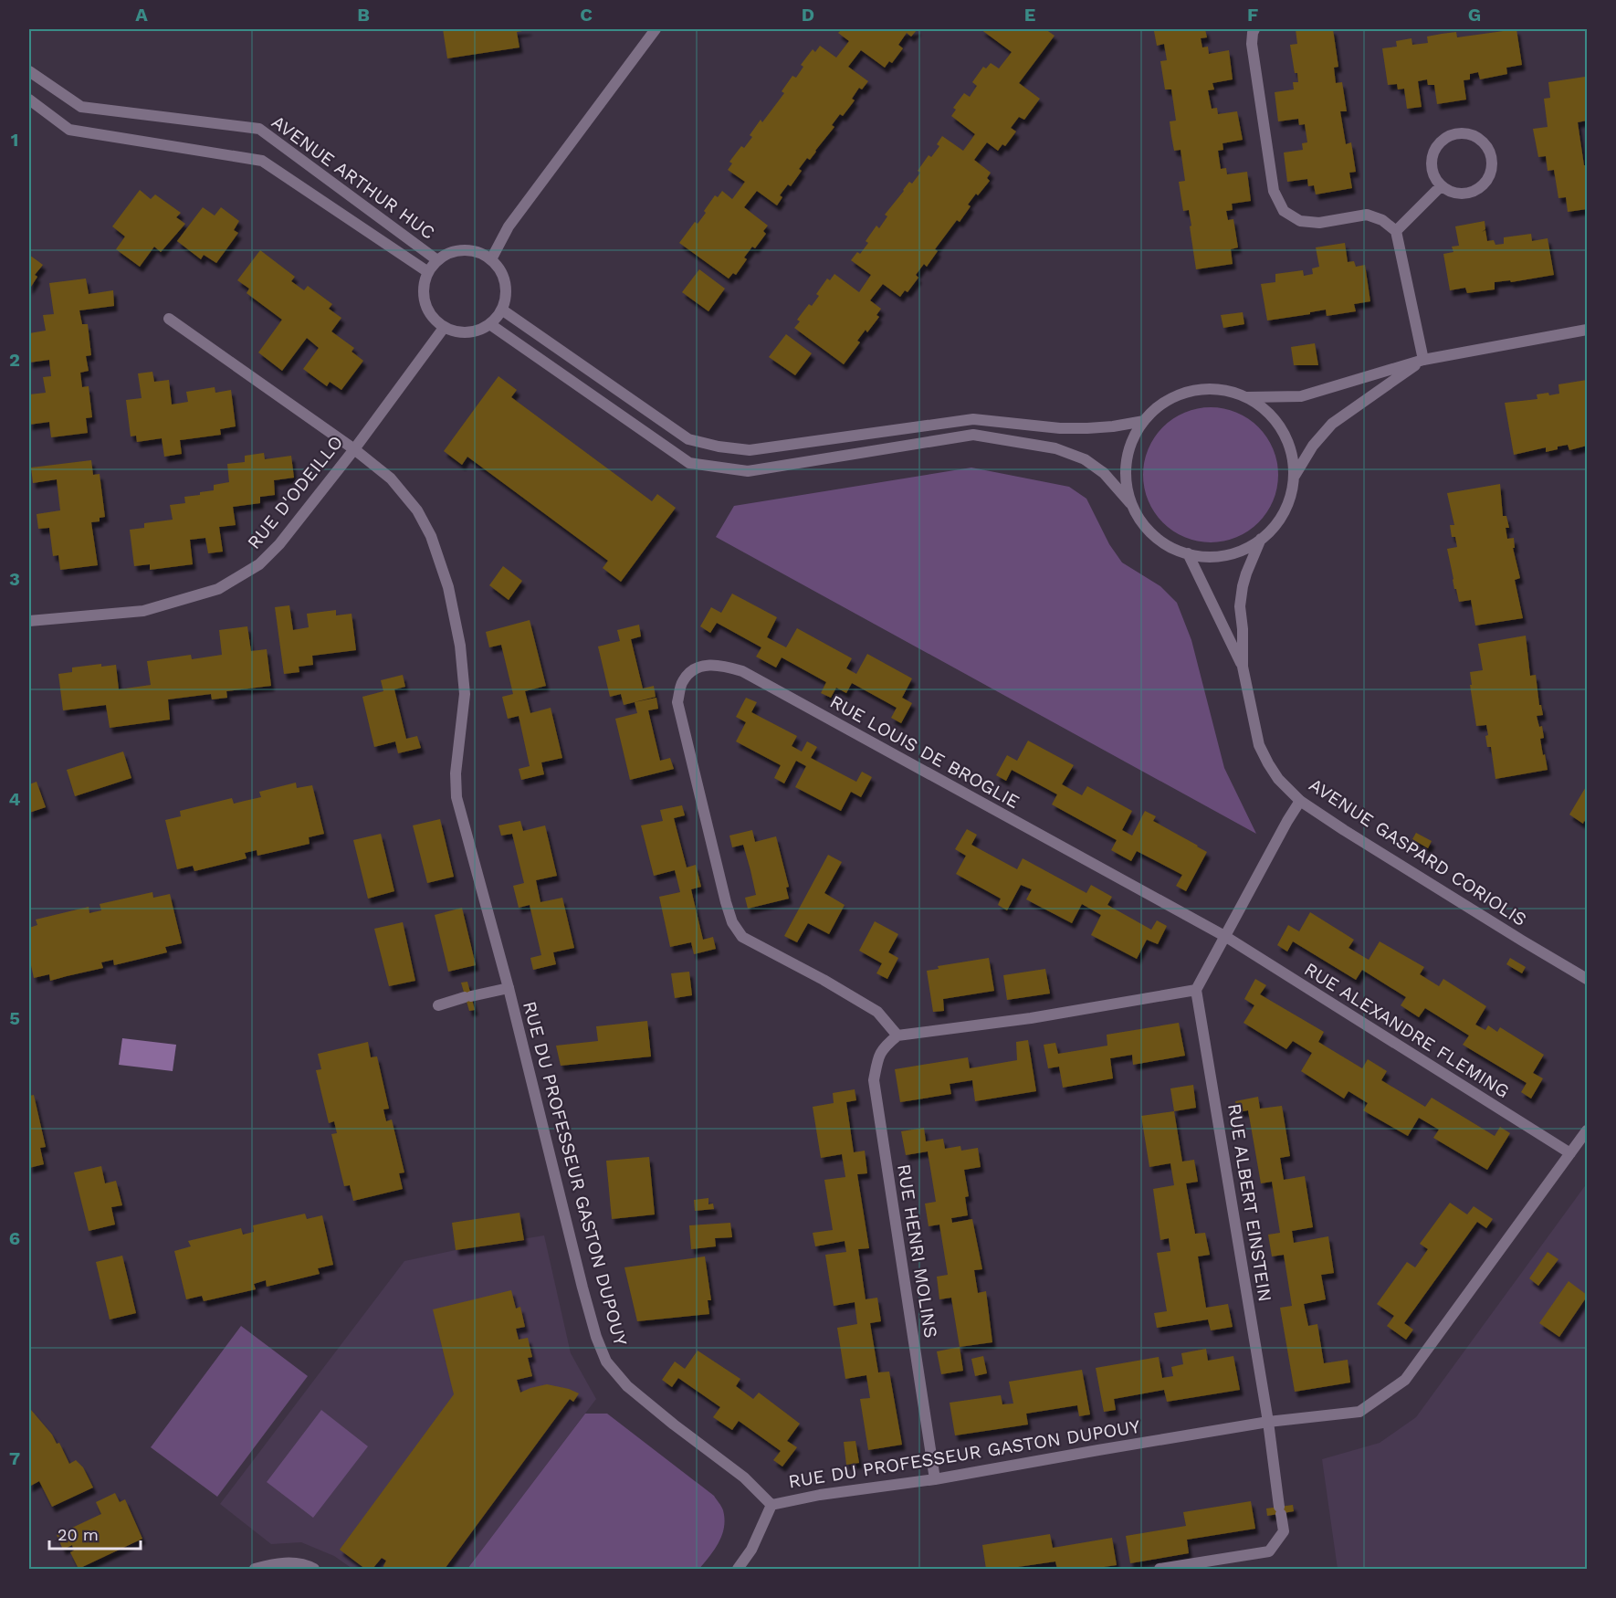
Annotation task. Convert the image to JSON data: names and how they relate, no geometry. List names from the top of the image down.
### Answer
{
  "streets": {
    "street": [
      "AVENUE ARTHUR HUC",
      "RUE D'ODEILLO",
      "RUE LOUIS DE BROGLIE",
      "AVENUE GASPARD CORIOLIS",
      "RUE ALEXANDRE FLEMING",
      "RUE DU PROFESSEUR GASTON DUPOUY",
      "RUE ALBERT EINSTEIN",
      "RUE HENRI MOLINS"
    ]
  },
  "crossings": [
    ["AVENUE ARTHUR HUC", "RUE D'ODEILLO"],
    ["RUE D'ODEILLO", "RUE DU PROFESSEUR GASTON DUPOUY"],
    ["RUE LOUIS DE BROGLIE", "RUE ALEXANDRE FLEMING"],
    ["RUE LOUIS DE BROGLIE", "RUE HENRI MOLINS"],
    ["RUE ALEXANDRE FLEMING", "RUE DU PROFESSEUR GASTON DUPOUY"],
    ["RUE DU PROFESSEUR GASTON DUPOUY", "RUE ALBERT EINSTEIN"],
    ["RUE DU PROFESSEUR GASTON DUPOUY", "RUE HENRI MOLINS"]
  ],
  "scale_bar": "20 m",
  "grid": {
    "columns": [
      "A",
      "B",
      "C",
      "D",
      "E",
      "F",
      "G"
    ],
    "rows": [
      "1",
      "2",
      "3",
      "4",
      "5",
      "6",
      "7"
    ]
  }
}
